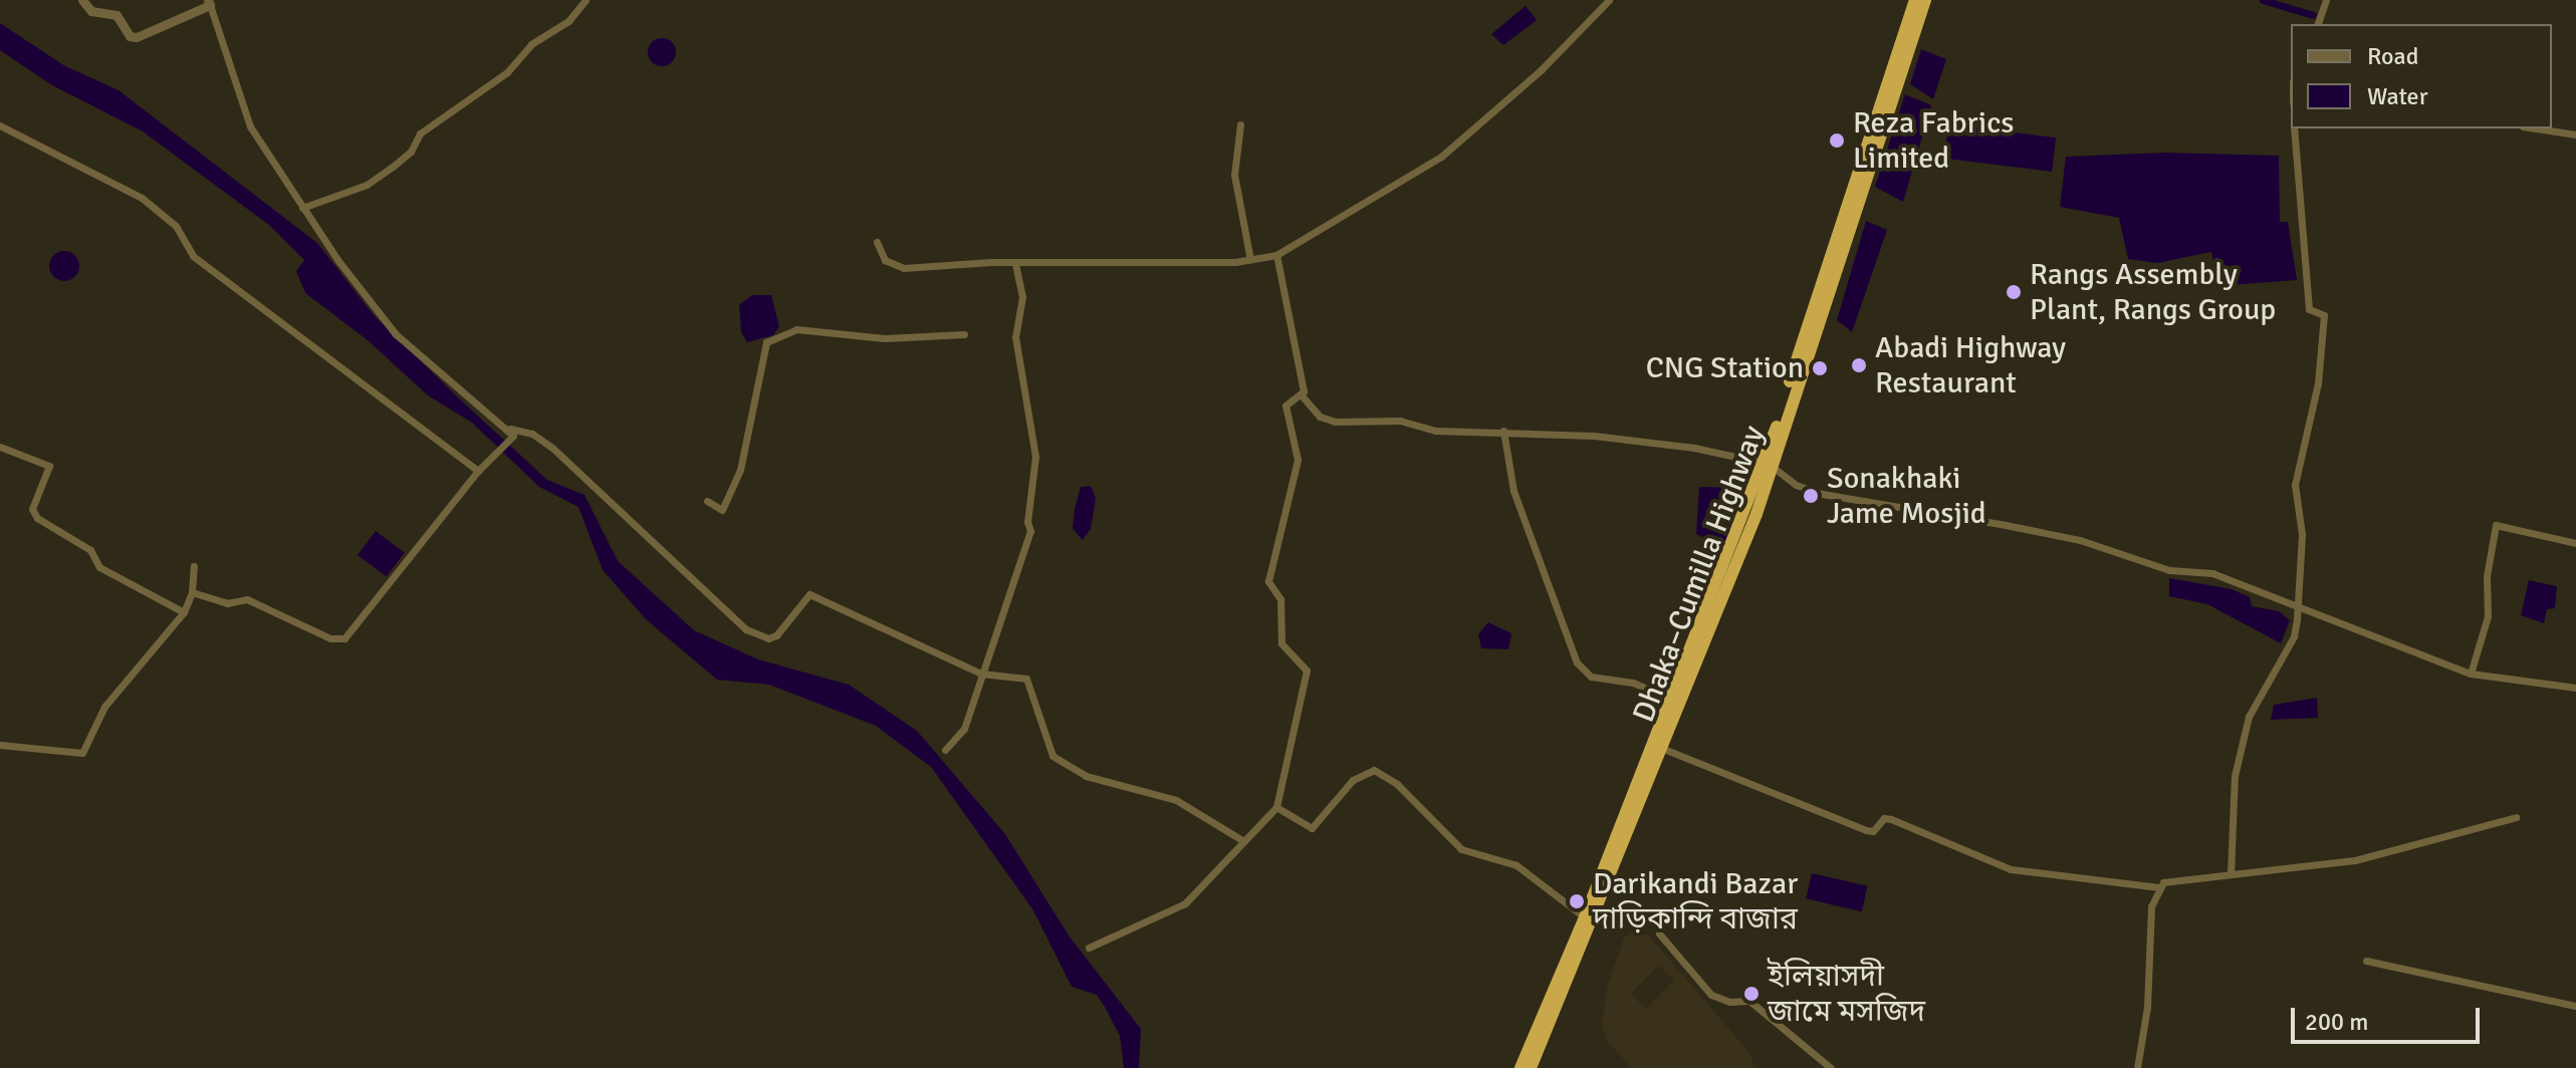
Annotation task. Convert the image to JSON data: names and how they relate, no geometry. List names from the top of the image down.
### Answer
{
  "streets": {
    "highway": ["Dhaka–Cumilla Highway"]
  },
  "places": [
    "Reza Fabrics Limited",
    "Rangs Assembly Plant, Rangs Group",
    "Abadi Highway Restaurant",
    "CNG Station",
    "Sonakhaki Jame Mosjid",
    "Darikandi Bazar দাড়িকান্দি বাজার",
    "ইলিয়াসদী জামে মসজিদ"
  ],
  "legend": ["Road", "Water"],
  "scale_bar": "200 m"
}
